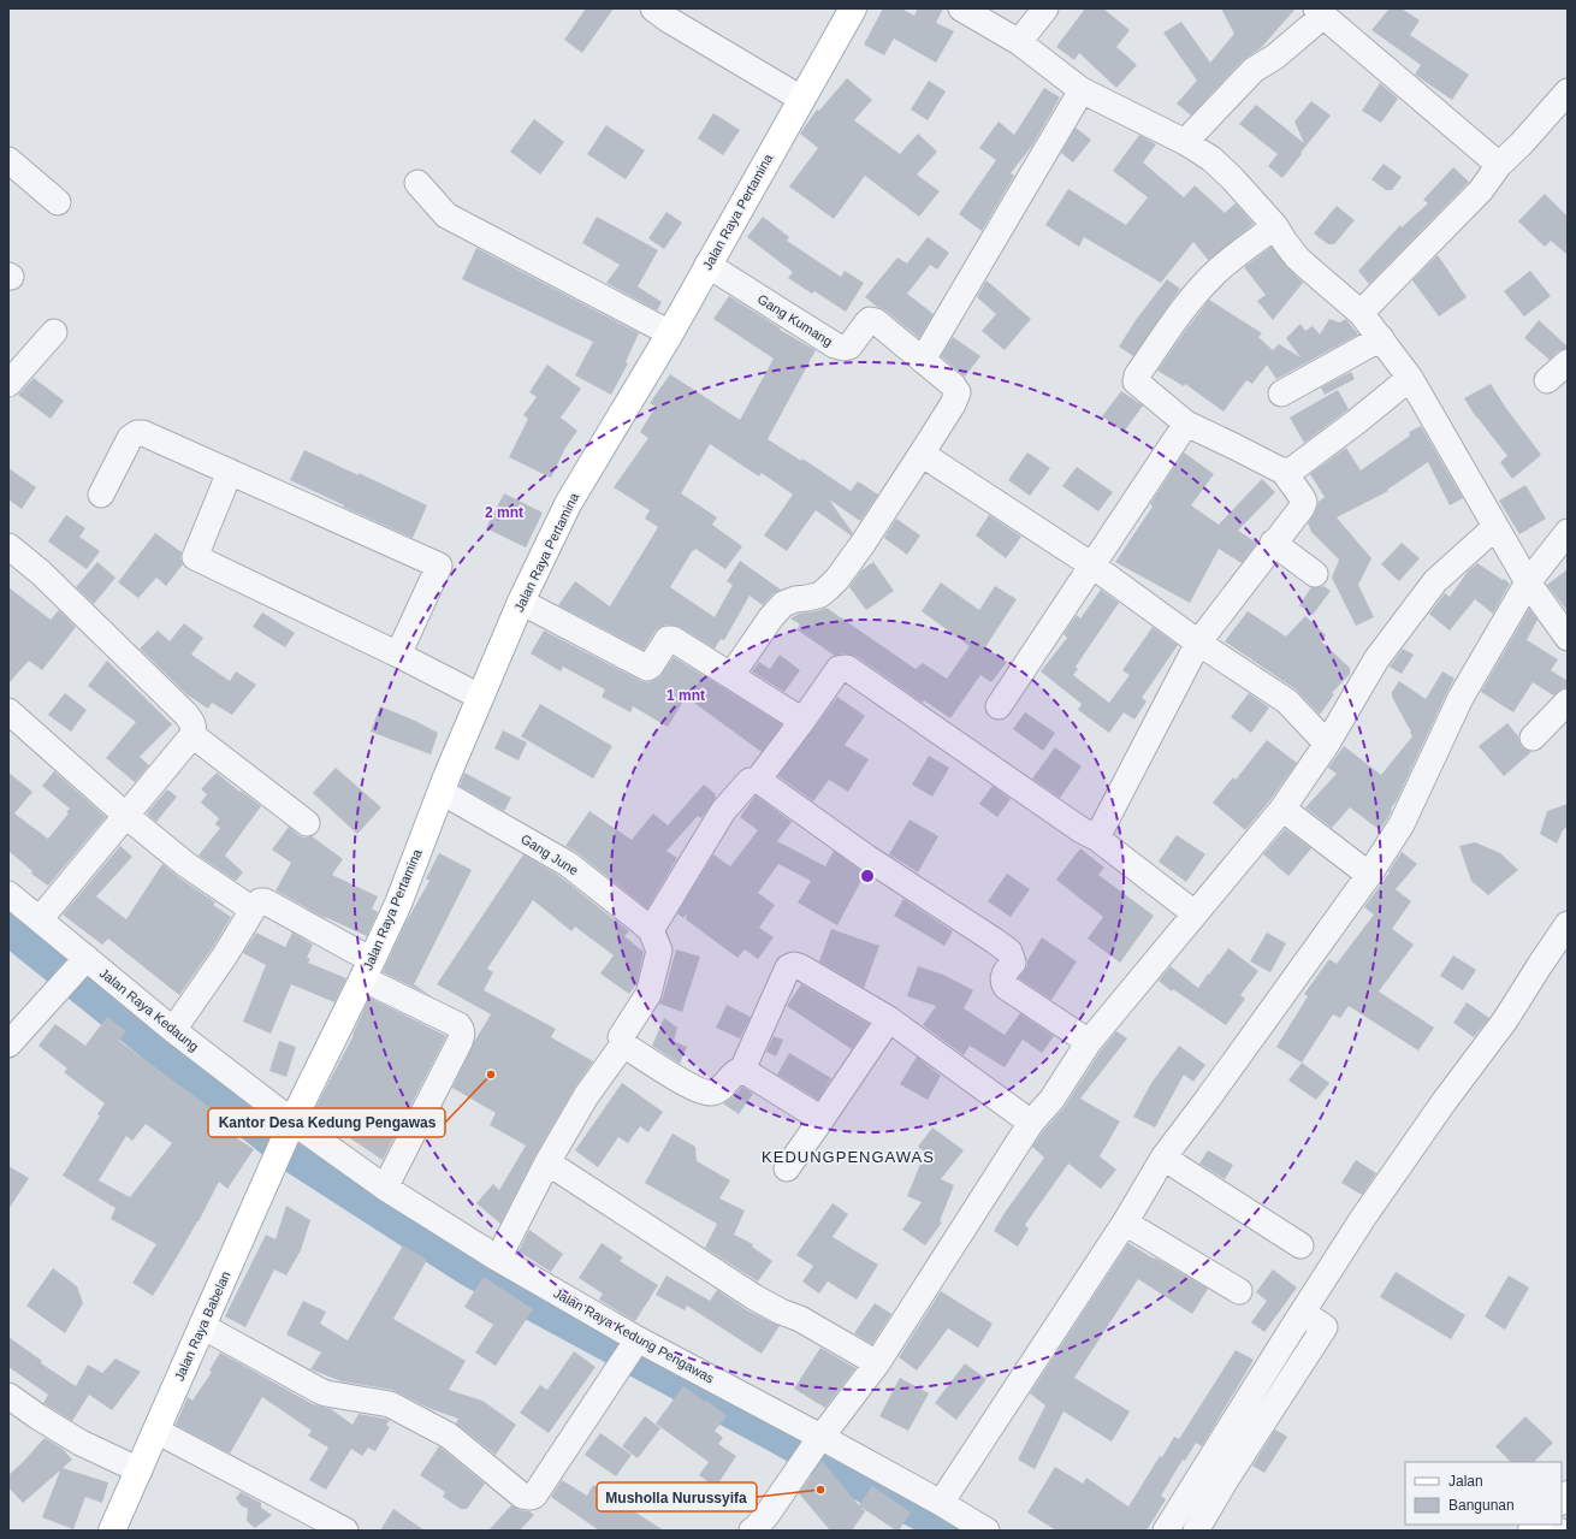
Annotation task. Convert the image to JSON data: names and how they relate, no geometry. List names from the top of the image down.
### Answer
{
  "streets": {
    "main road": ["Jalan Raya Pertamina", "Jalan Raya Babelan"],
    "street": [
      "Gang Kumang",
      "Gang June",
      "Jalan Raya Kedaung",
      "Jalan Raya Kedung Pengawas"
    ]
  },
  "crossings": [
    ["Jalan Raya Pertamina", "Gang Kumang"],
    ["Jalan Raya Pertamina", "Gang June"],
    ["Jalan Raya Pertamina", "Jalan Raya Kedaung"],
    ["Jalan Raya Pertamina", "Jalan Raya Babelan"],
    ["Jalan Raya Pertamina", "Jalan Raya Kedung Pengawas"],
    ["Jalan Raya Kedaung", "Jalan Raya Babelan"],
    ["Jalan Raya Kedaung", "Jalan Raya Kedung Pengawas"],
    ["Jalan Raya Babelan", "Jalan Raya Kedung Pengawas"]
  ],
  "districts": ["KEDUNGPENGAWAS"],
  "places": ["Kantor Desa Kedung Pengawas", "Musholla Nurussyifa"],
  "legend": ["Jalan", "Bangunan"],
  "rings": ["2 mnt", "1 mnt"]
}
